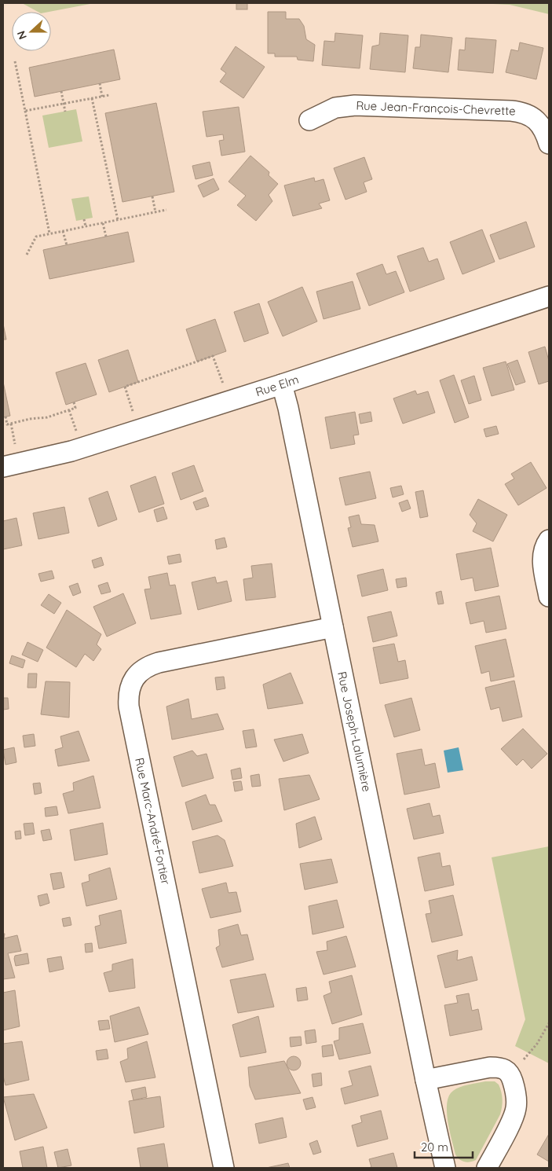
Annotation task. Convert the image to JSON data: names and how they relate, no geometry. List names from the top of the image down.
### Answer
{
  "streets": {
    "street": [
      "Rue Jean-François-Chevrette",
      "Rue Elm",
      "Rue Joseph-Lalumière",
      "Rue Marc-André-Fortier"
    ]
  },
  "crossings": [
    ["Rue Elm", "Rue Joseph-Lalumière"],
    ["Rue Joseph-Lalumière", "Rue Marc-André-Fortier"]
  ],
  "scale_bar": "20 m",
  "north": "left"
}
